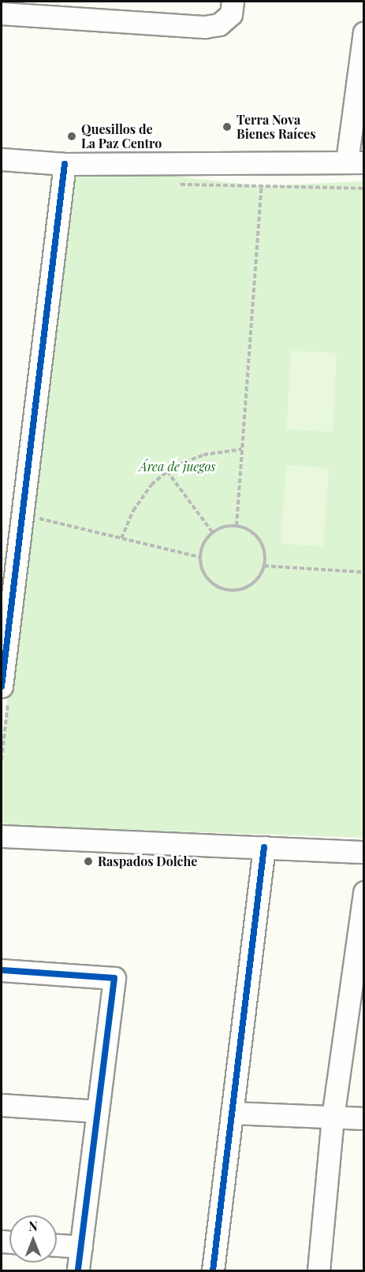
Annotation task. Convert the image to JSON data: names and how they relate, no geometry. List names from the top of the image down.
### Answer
{
  "parks": ["Área de juegos"],
  "places": ["Terra Nova Bienes Raíces", "Quesillos de La Paz Centro", "Raspados Dolche"],
  "north": "top"
}
